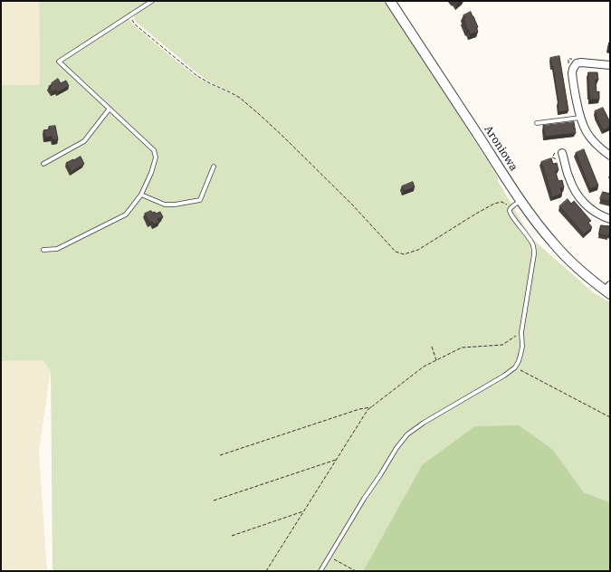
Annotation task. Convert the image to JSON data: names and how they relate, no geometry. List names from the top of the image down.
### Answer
{
  "streets": {
    "street": ["Aroniowa"]
  }
}
